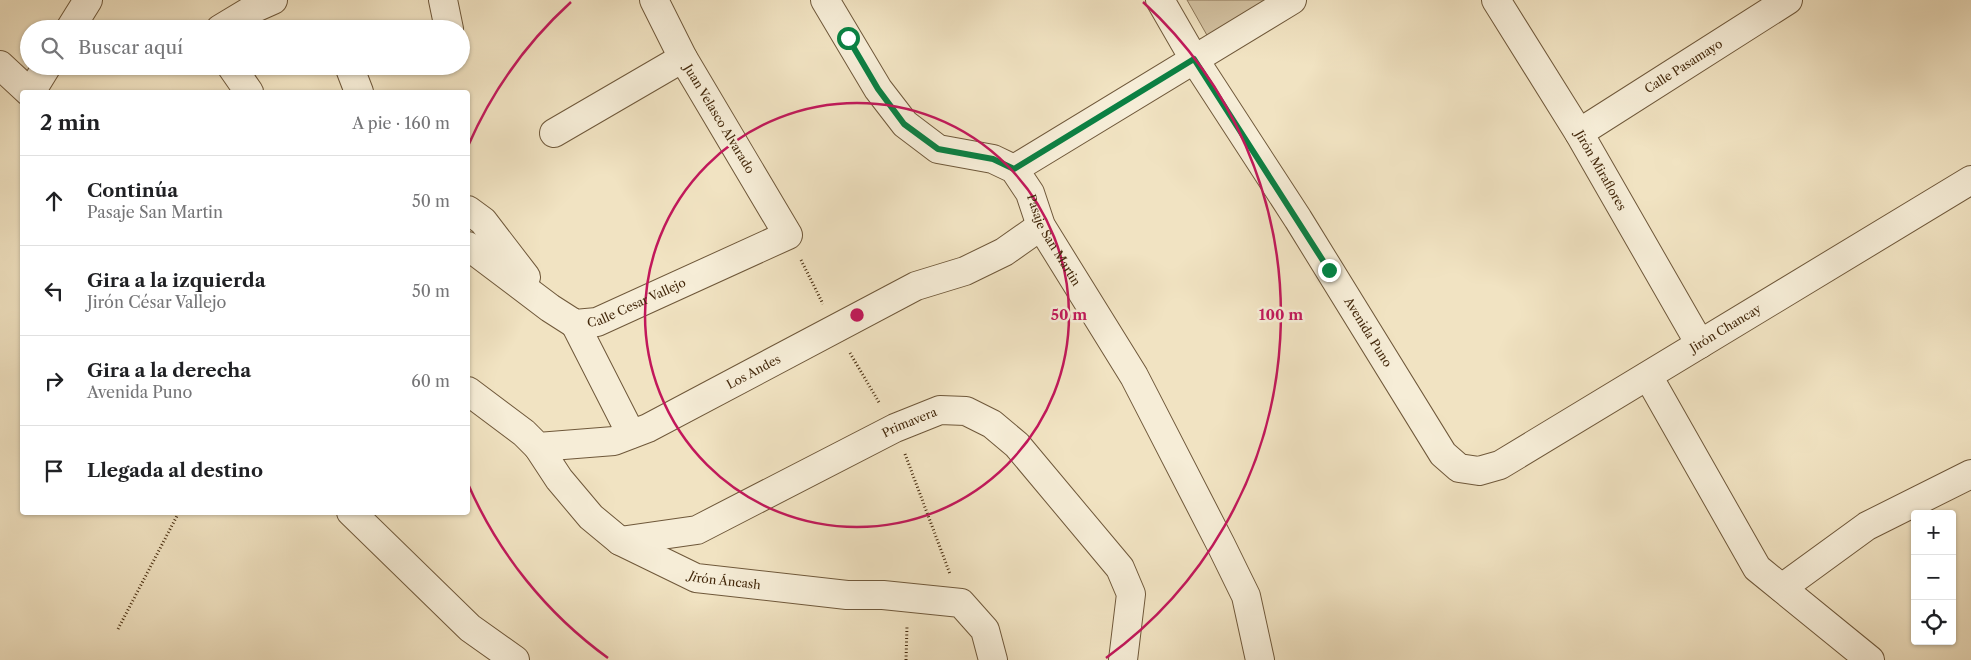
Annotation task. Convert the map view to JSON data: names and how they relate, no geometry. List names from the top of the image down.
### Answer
{
  "streets": {
    "street": [
      "Calle Pasamayo",
      "Juan Velasco Alvarado",
      "Jirón Miraflores",
      "Pasaje San Martin",
      "Calle Cesar Vallejo",
      "Jirón Chancay",
      "Avenida Puno",
      "Los Andes",
      "Primavera",
      "Jirón Áncash"
    ]
  },
  "crossings": [
    ["Calle Pasamayo", "Jirón Miraflores"],
    ["Juan Velasco Alvarado", "Calle Cesar Vallejo"],
    ["Jirón Miraflores", "Jirón Chancay"],
    ["Pasaje San Martin", "Los Andes"],
    ["Jirón Chancay", "Avenida Puno"],
    ["Los Andes", "Jirón Áncash"],
    ["Primavera", "Jirón Áncash"]
  ],
  "page": {
    "search": "Buscar aquí",
    "heading": ["2 min", "A pie · 160 m"],
    "list": [
      ["Continúa", "Pasaje San Martin", "50 m"],
      ["Gira a la izquierda", "Jirón César Vallejo", "50 m"],
      ["Gira a la derecha", "Avenida Puno", "60 m"],
      "Llegada al destino"
    ],
    "map_buttons": ["+", "−"]
  },
  "rings": ["50 m", "100 m"]
}
